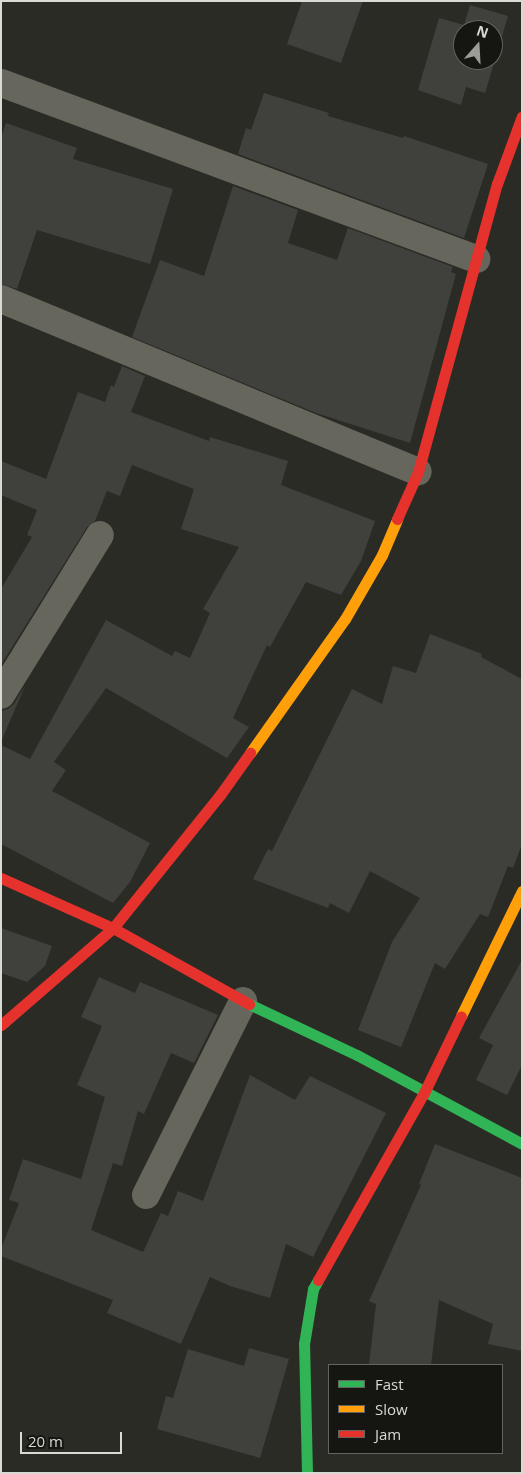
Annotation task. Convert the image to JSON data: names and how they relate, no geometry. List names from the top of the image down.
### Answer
{
  "legend": ["Fast", "Slow", "Jam"],
  "scale_bar": "20 m",
  "north": "top"
}
